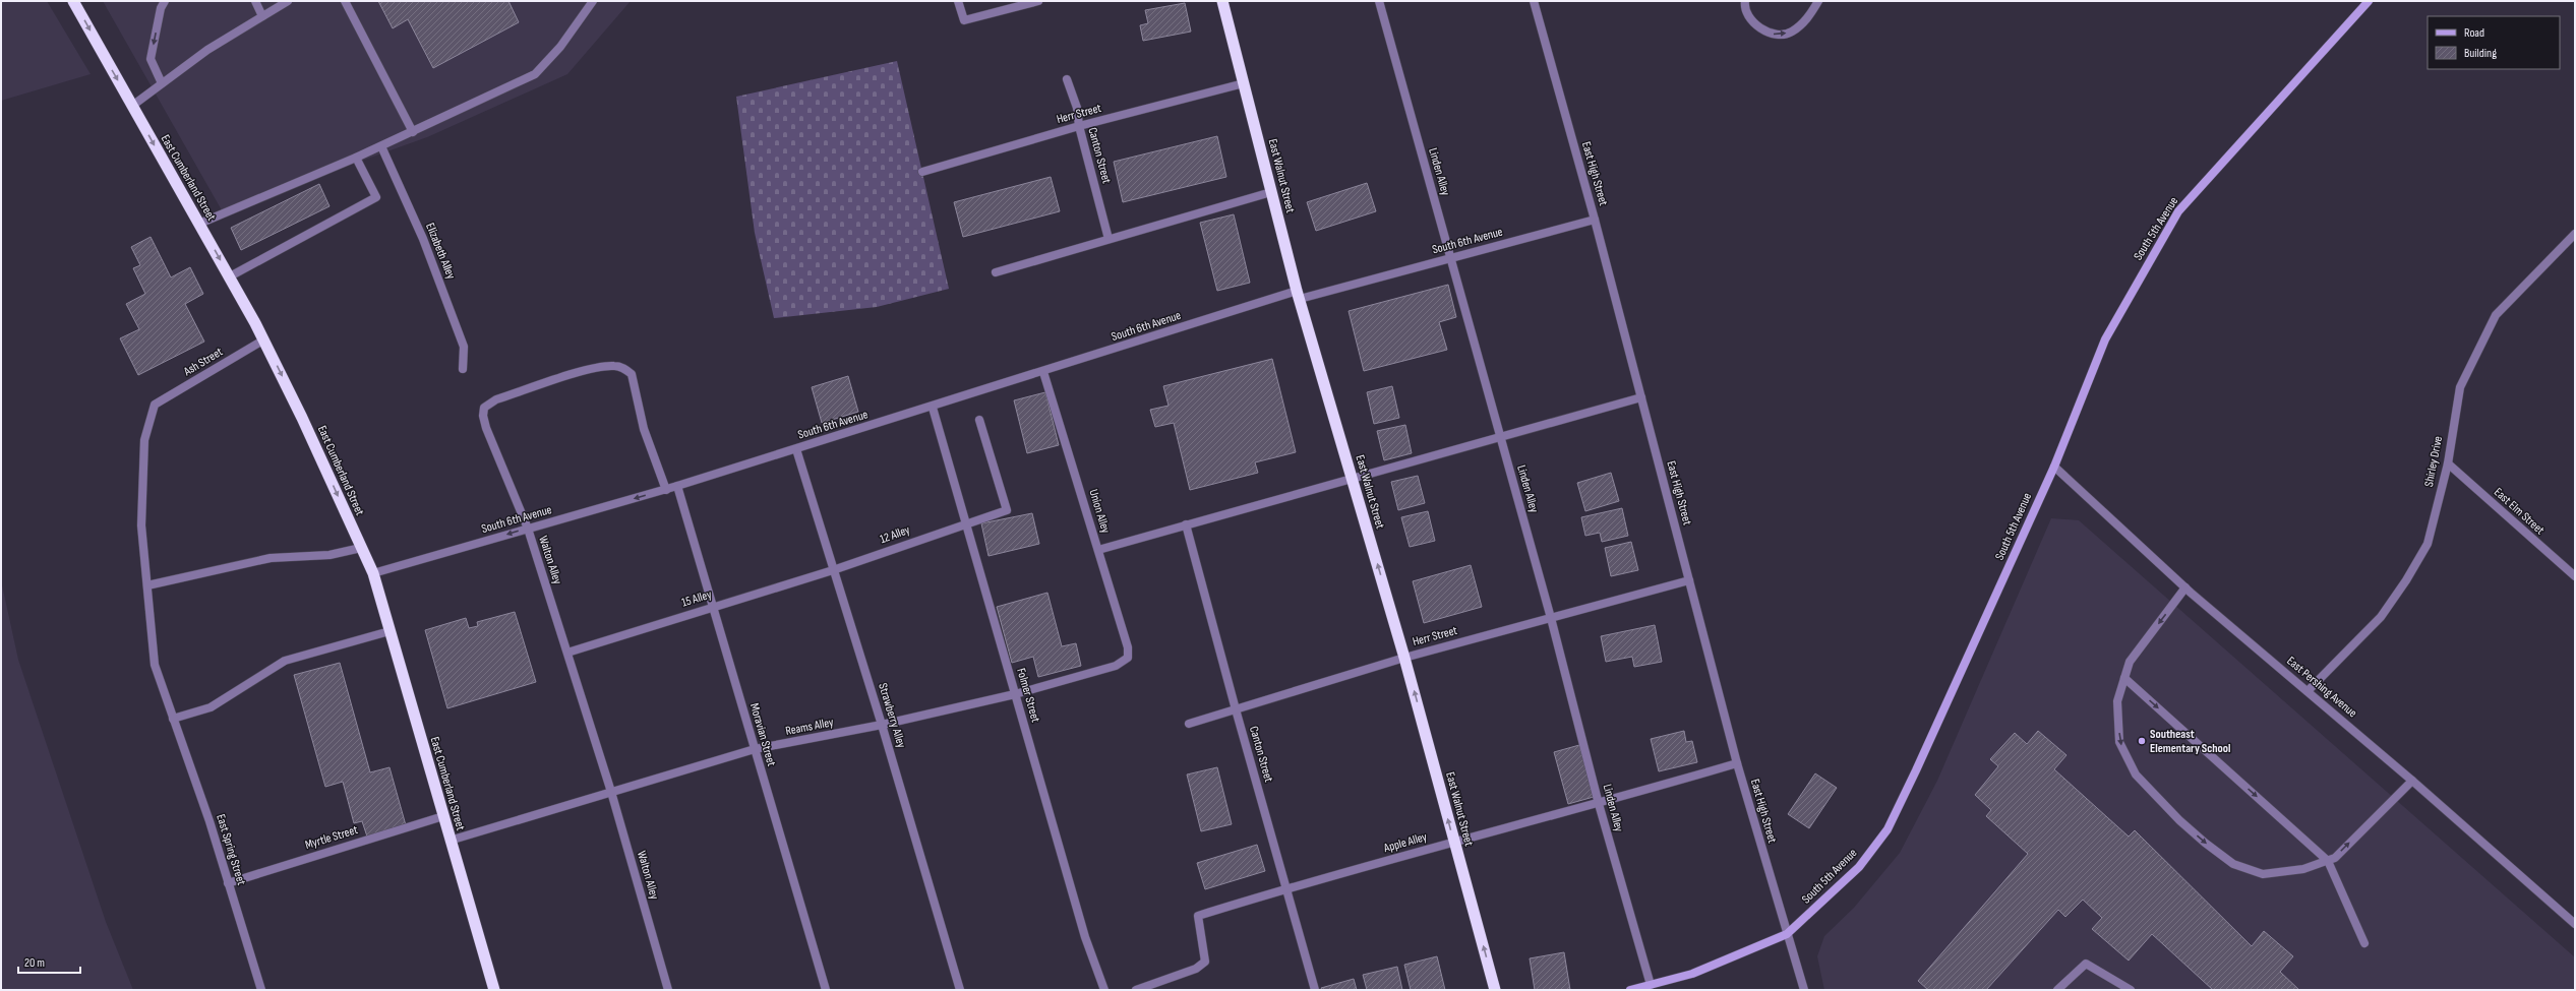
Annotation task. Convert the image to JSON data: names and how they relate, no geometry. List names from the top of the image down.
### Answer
{
  "streets": {
    "highway": ["East Walnut Street", "East Cumberland Street"],
    "main road": ["South 5th Avenue"],
    "street": [
      "Herr Street",
      "Canton Street",
      "Linden Alley",
      "East High Street",
      "South 6th Avenue",
      "Elizabeth Alley",
      "Ash Street",
      "Shirley Drive",
      "Union Alley",
      "East Elm Street",
      "12 Alley",
      "Walton Alley",
      "15 Alley",
      "East Pershing Avenue",
      "Folmer Street",
      "Strawberry Alley",
      "Reams Alley",
      "Moravian Street",
      "Myrtle Street",
      "Apple Alley",
      "East Spring Street"
    ]
  },
  "crossings": [
    ["Herr Street", "Canton Street"],
    ["Herr Street", "Linden Alley"],
    ["Herr Street", "East High Street"],
    ["Herr Street", "East Walnut Street"],
    ["Canton Street", "Apple Alley"],
    ["Linden Alley", "South 5th Avenue"],
    ["Linden Alley", "South 6th Avenue"],
    ["Linden Alley", "Apple Alley"],
    ["East High Street", "South 5th Avenue"],
    ["East High Street", "South 6th Avenue"],
    ["East High Street", "Apple Alley"],
    ["East Walnut Street", "South 6th Avenue"],
    ["East Walnut Street", "Apple Alley"],
    ["East Cumberland Street", "South 6th Avenue"],
    ["East Cumberland Street", "Ash Street"],
    ["East Cumberland Street", "Reams Alley"],
    ["East Cumberland Street", "Myrtle Street"],
    ["South 5th Avenue", "East Pershing Avenue"],
    ["South 6th Avenue", "Union Alley"],
    ["South 6th Avenue", "Walton Alley"],
    ["South 6th Avenue", "Folmer Street"],
    ["South 6th Avenue", "Strawberry Alley"],
    ["South 6th Avenue", "Moravian Street"],
    ["Ash Street", "East Spring Street"],
    ["Shirley Drive", "East Elm Street"],
    ["Shirley Drive", "East Pershing Avenue"],
    ["Union Alley", "Reams Alley"],
    ["12 Alley", "15 Alley"],
    ["12 Alley", "Folmer Street"],
    ["12 Alley", "Strawberry Alley"],
    ["Walton Alley", "15 Alley"],
    ["Walton Alley", "Reams Alley"],
    ["15 Alley", "Strawberry Alley"],
    ["15 Alley", "Moravian Street"],
    ["Folmer Street", "Reams Alley"],
    ["Strawberry Alley", "Reams Alley"],
    ["Reams Alley", "Moravian Street"],
    ["Myrtle Street", "East Spring Street"]
  ],
  "one_way": ["East Walnut Street", "East Cumberland Street"],
  "places": ["Southeast Elementary School"],
  "legend": ["Road", "Building"],
  "scale_bar": "20 m"
}
